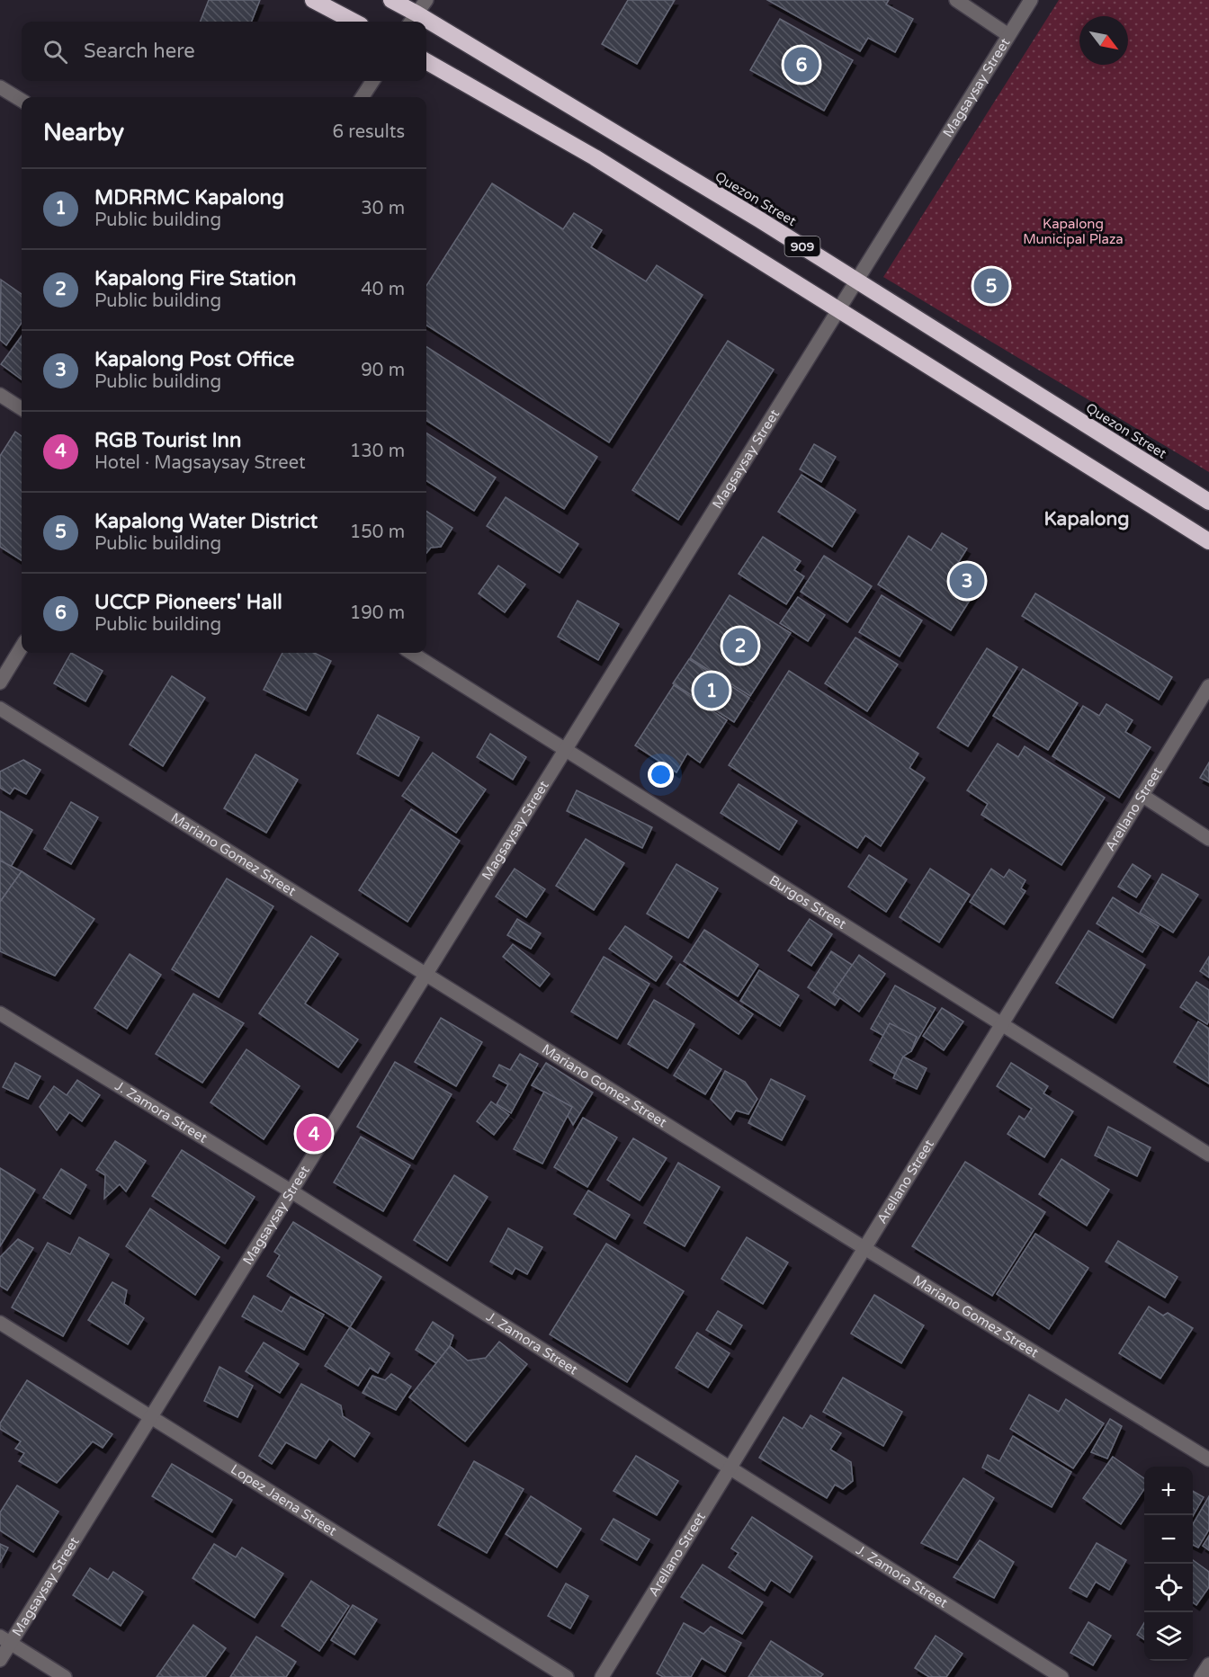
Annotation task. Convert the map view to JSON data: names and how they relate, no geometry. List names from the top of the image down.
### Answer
{
  "streets": {
    "highway": ["Quezon Street", "909"],
    "street": [
      "Magsaysay Street",
      "Arellano Street",
      "Mariano Gomez Street",
      "Burgos Street",
      "J. Zamora Street",
      "Lopez Jaena Street"
    ]
  },
  "crossings": [
    ["Magsaysay Street", "Quezon Street"],
    ["Magsaysay Street", "909"],
    ["Magsaysay Street", "Mariano Gomez Street"],
    ["Magsaysay Street", "Burgos Street"],
    ["Magsaysay Street", "J. Zamora Street"],
    ["Magsaysay Street", "Lopez Jaena Street"],
    ["Arellano Street", "Mariano Gomez Street"],
    ["Arellano Street", "Burgos Street"],
    ["Arellano Street", "J. Zamora Street"]
  ],
  "districts": ["Kapalong"],
  "parks": ["Kapalong Municipal Plaza"],
  "north": "bottom right",
  "page": {
    "search": "Search here",
    "pins": [
      "6",
      "5",
      "3",
      "2",
      "1",
      "4"
    ],
    "heading": ["Nearby", "6 results"],
    "list": [
      {
        "mark": "1",
        "name": "MDRRMC Kapalong",
        "note": "Public building",
        "value": "30 m"
      },
      {
        "mark": "2",
        "name": "Kapalong Fire Station",
        "note": "Public building",
        "value": "40 m"
      },
      {
        "mark": "3",
        "name": "Kapalong Post Office",
        "note": "Public building",
        "value": "90 m"
      },
      {
        "mark": "4",
        "name": "RGB Tourist Inn",
        "note": "Hotel · Magsaysay Street",
        "value": "130 m"
      },
      {
        "mark": "5",
        "name": "Kapalong Water District",
        "note": "Public building",
        "value": "150 m"
      },
      {
        "mark": "6",
        "name": "UCCP Pioneers' Hall",
        "note": "Public building",
        "value": "190 m"
      }
    ],
    "map_buttons": ["+", "−"]
  }
}
